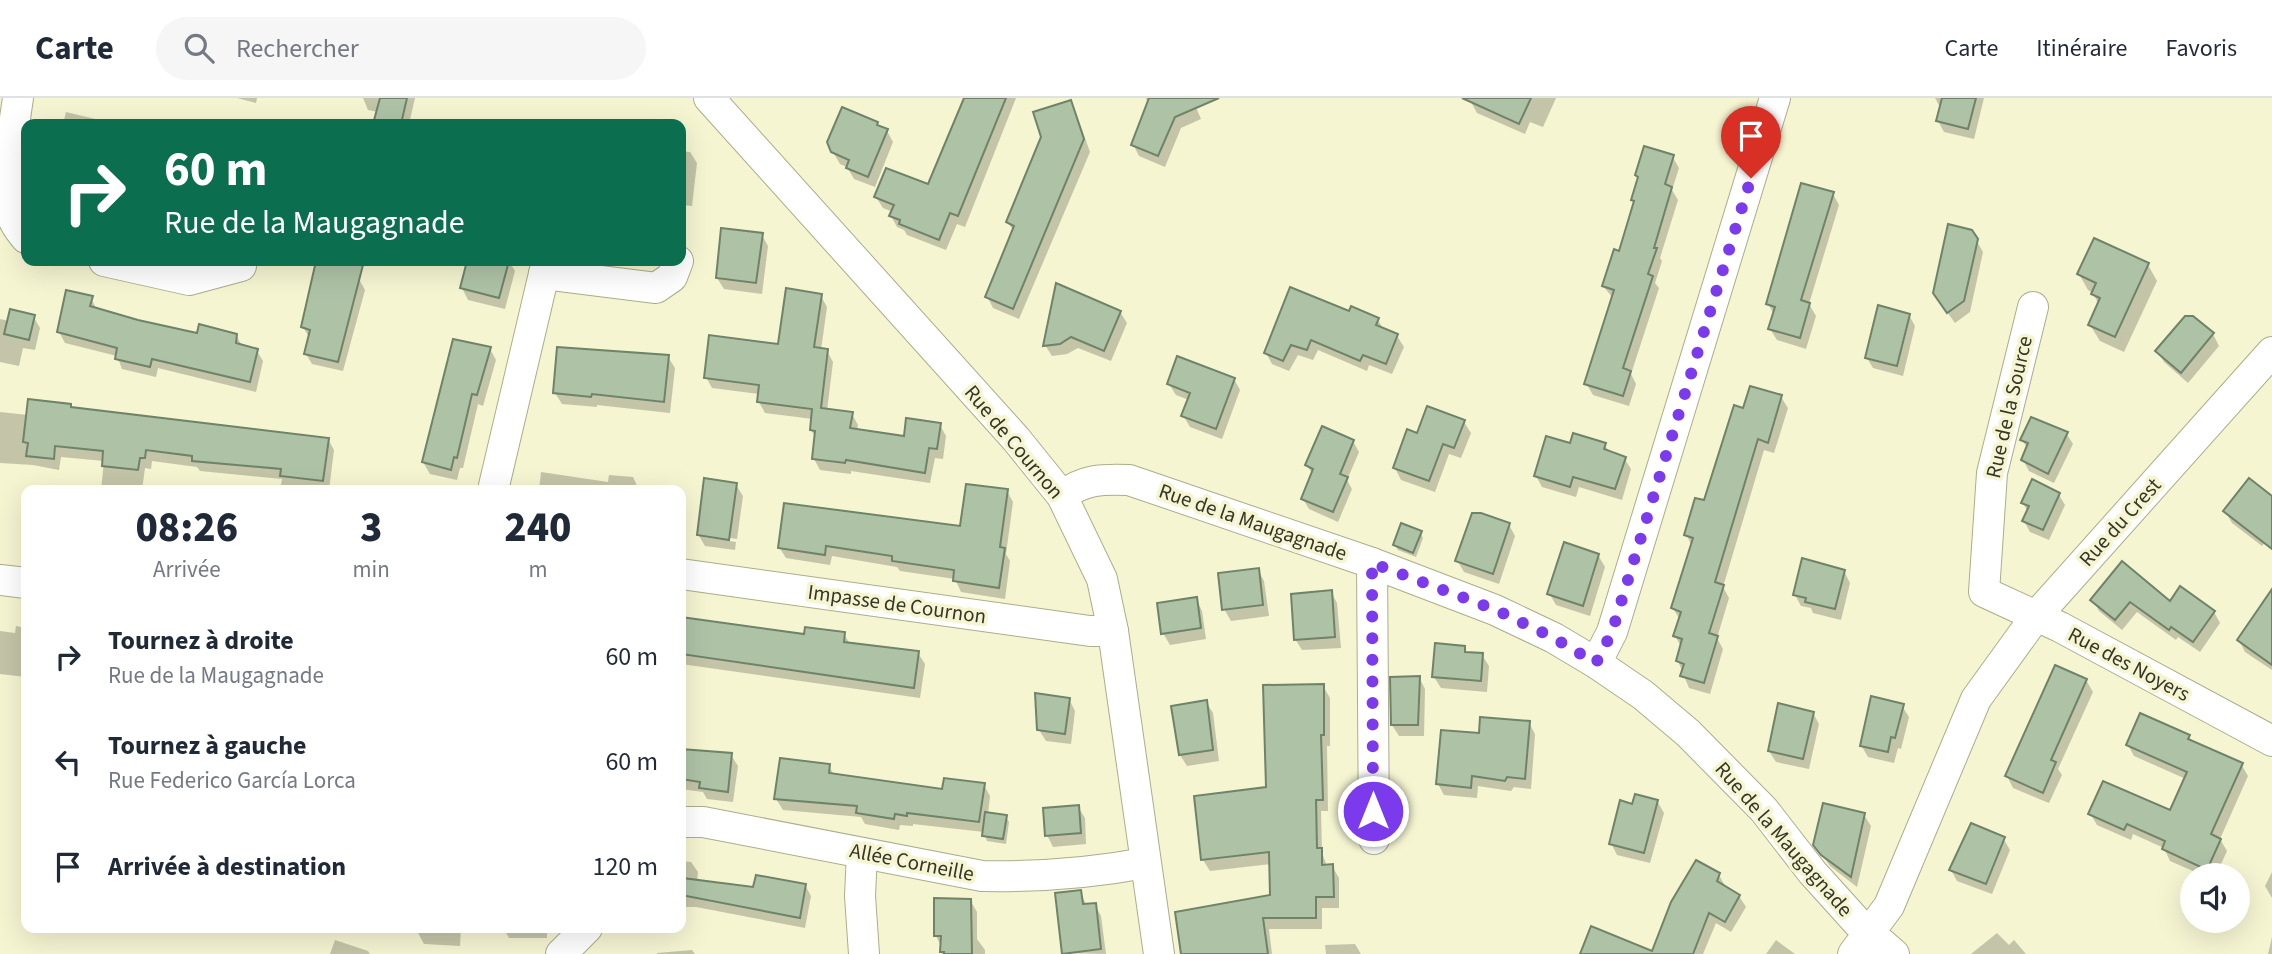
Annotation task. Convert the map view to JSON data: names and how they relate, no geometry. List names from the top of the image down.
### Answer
{
  "streets": {
    "street": [
      "Rue de la Source",
      "Rue de Cournon",
      "Rue de la Maugagnade",
      "Rue du Crest",
      "Impasse de Cournon",
      "Rue des Noyers",
      "Allée Corneille"
    ]
  },
  "crossings": [
    ["Rue de la Source", "Rue des Noyers"],
    ["Rue de Cournon", "Rue de la Maugagnade"],
    ["Rue de Cournon", "Impasse de Cournon"],
    ["Rue de Cournon", "Allée Corneille"],
    ["Rue de la Maugagnade", "Rue du Crest"],
    ["Rue du Crest", "Rue des Noyers"]
  ],
  "page": {
    "header": "Carte",
    "search": "Rechercher",
    "nav": ["Carte", "Itinéraire", "Favoris"],
    "turn": ["60 m", "Rue de la Maugagnade"],
    "eta": [
      "08:26",
      "Arrivée",
      "3",
      "min",
      "240",
      "m"
    ],
    "list": [
      {
        "name": "Tournez à droite",
        "note": "Rue de la Maugagnade",
        "value": "60 m"
      },
      {
        "name": "Tournez à gauche",
        "note": "Rue Federico García Lorca",
        "value": "60 m"
      },
      {
        "name": "Arrivée à destination",
        "value": "120 m"
      }
    ]
  }
}
